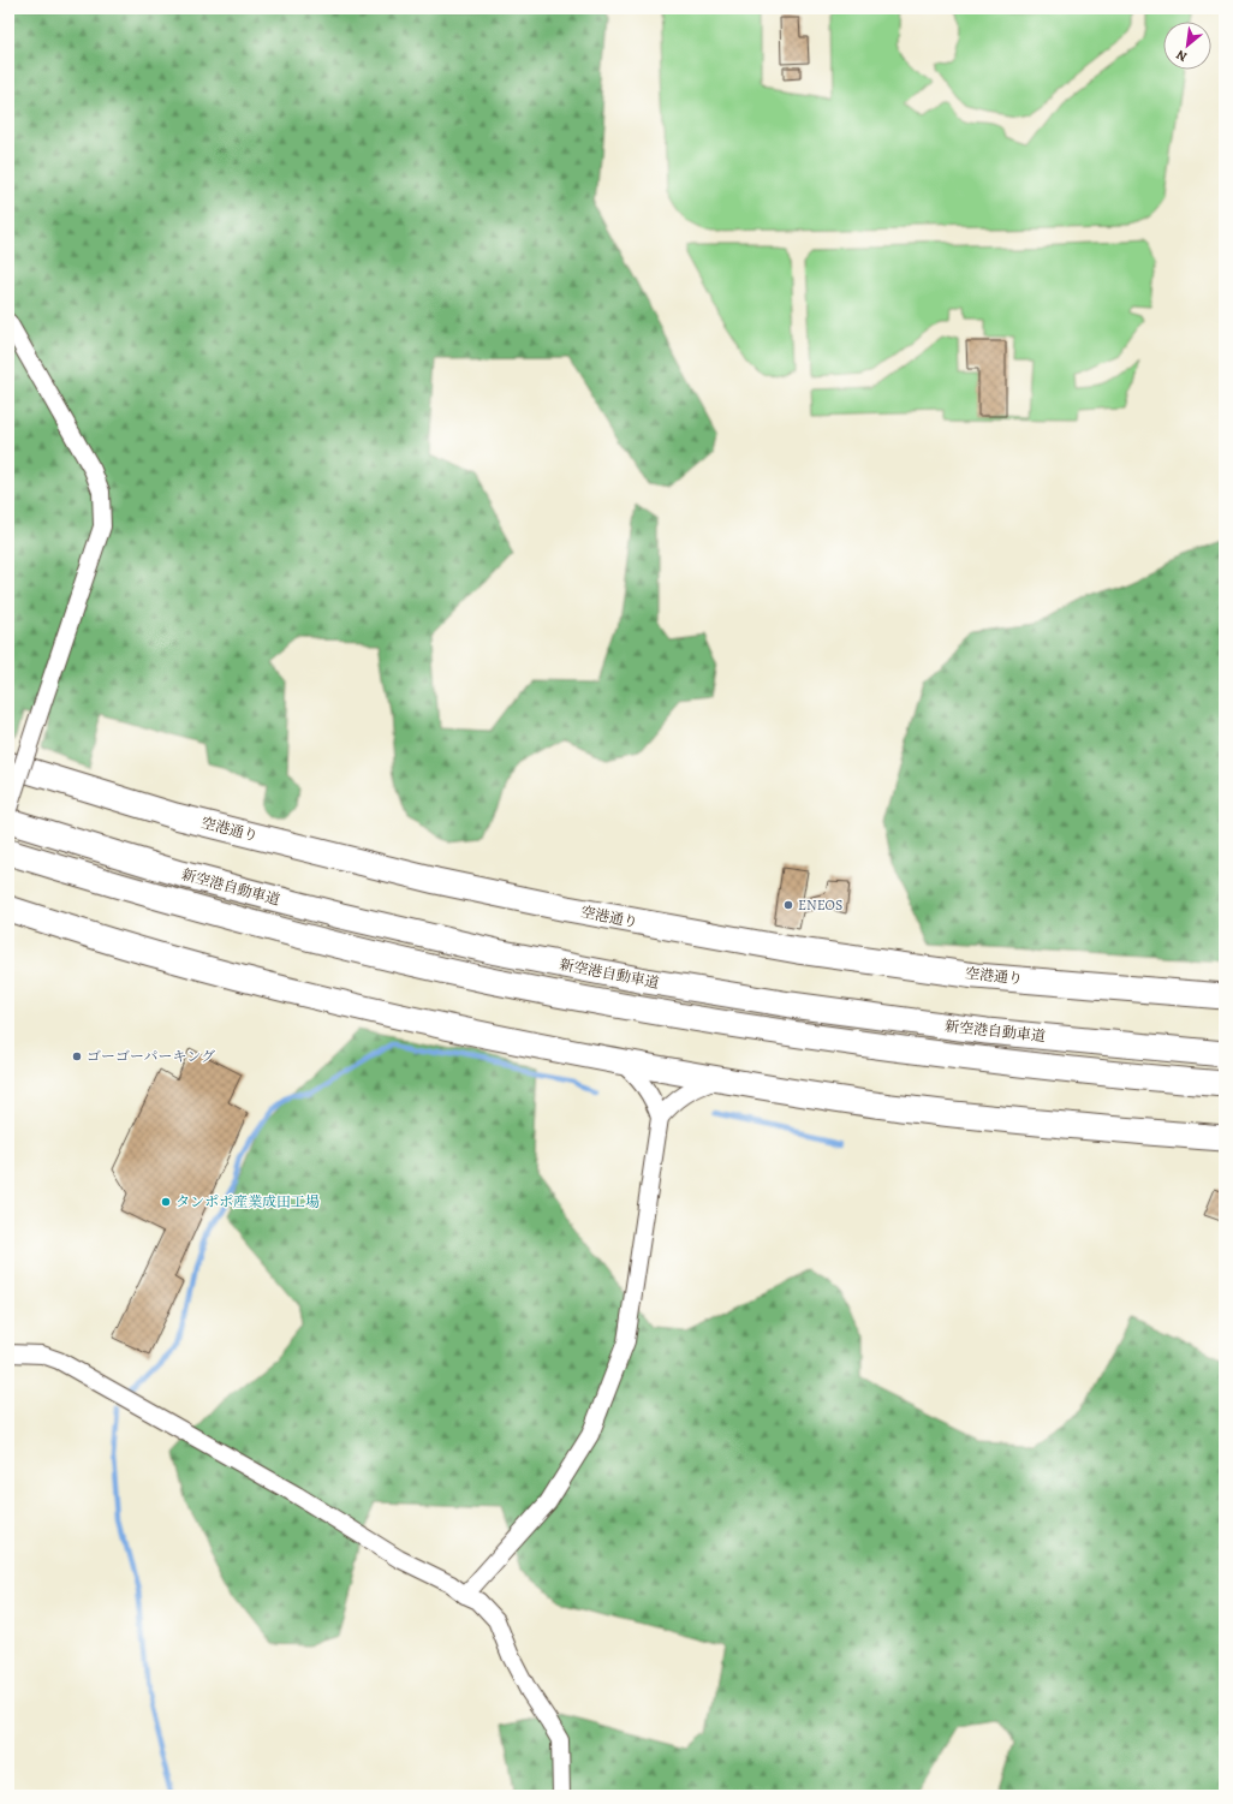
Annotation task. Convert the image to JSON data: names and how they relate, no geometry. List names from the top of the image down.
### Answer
{
  "streets": {
    "highway": ["空港通り", "新空港自動車道"]
  },
  "places": ["ENEOS", "ゴーゴーパーキング", "タンポポ産業成田工場"],
  "north": "bottom left"
}
